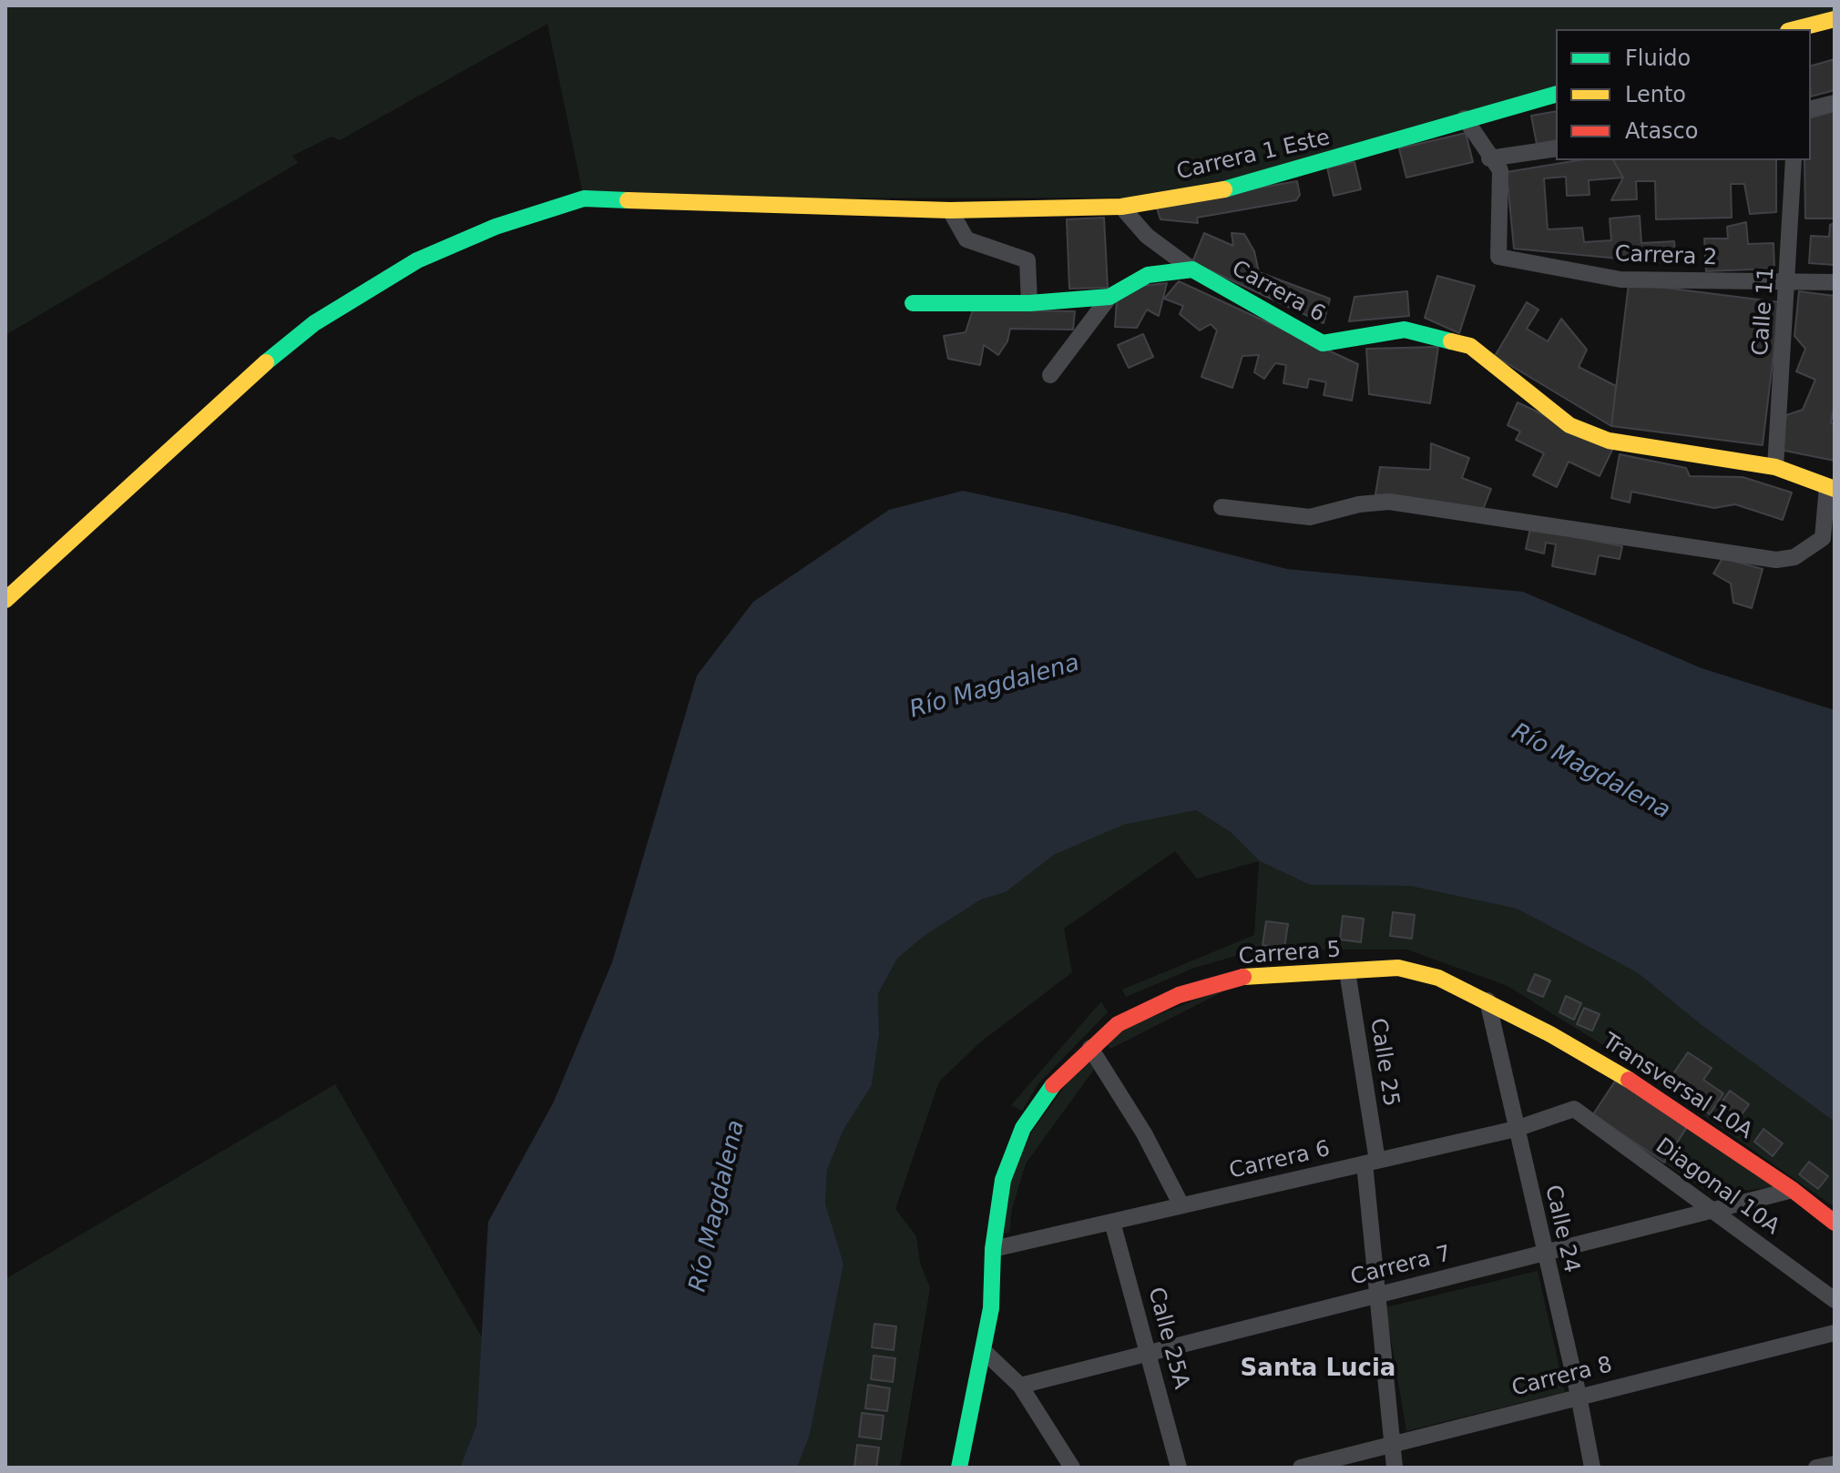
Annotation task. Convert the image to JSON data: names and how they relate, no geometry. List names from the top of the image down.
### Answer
{
  "streets": {
    "street": [
      "Carrera 1 Este",
      "Carrera 2",
      "Carrera 6",
      "Calle 11",
      "Carrera 5",
      "Calle 25",
      "Transversal 10A",
      "Diagonal 10A",
      "Calle 24",
      "Carrera 7",
      "Calle 25A",
      "Carrera 8"
    ]
  },
  "crossings": [
    ["Carrera 2", "Calle 11"],
    ["Carrera 6", "Calle 11"],
    ["Carrera 6", "Carrera 5"],
    ["Carrera 6", "Calle 25"],
    ["Carrera 6", "Diagonal 10A"],
    ["Carrera 6", "Calle 24"],
    ["Carrera 6", "Calle 25A"],
    ["Carrera 5", "Calle 25"],
    ["Carrera 5", "Transversal 10A"],
    ["Carrera 5", "Calle 24"],
    ["Calle 25", "Carrera 7"],
    ["Calle 25", "Carrera 8"],
    ["Transversal 10A", "Calle 24"],
    ["Transversal 10A", "Carrera 7"],
    ["Diagonal 10A", "Carrera 7"],
    ["Calle 24", "Carrera 7"],
    ["Calle 24", "Carrera 8"],
    ["Carrera 7", "Calle 25A"]
  ],
  "districts": ["Santa Lucia"],
  "water": ["Río Magdalena"],
  "legend": ["Fluido", "Lento", "Atasco"]
}
